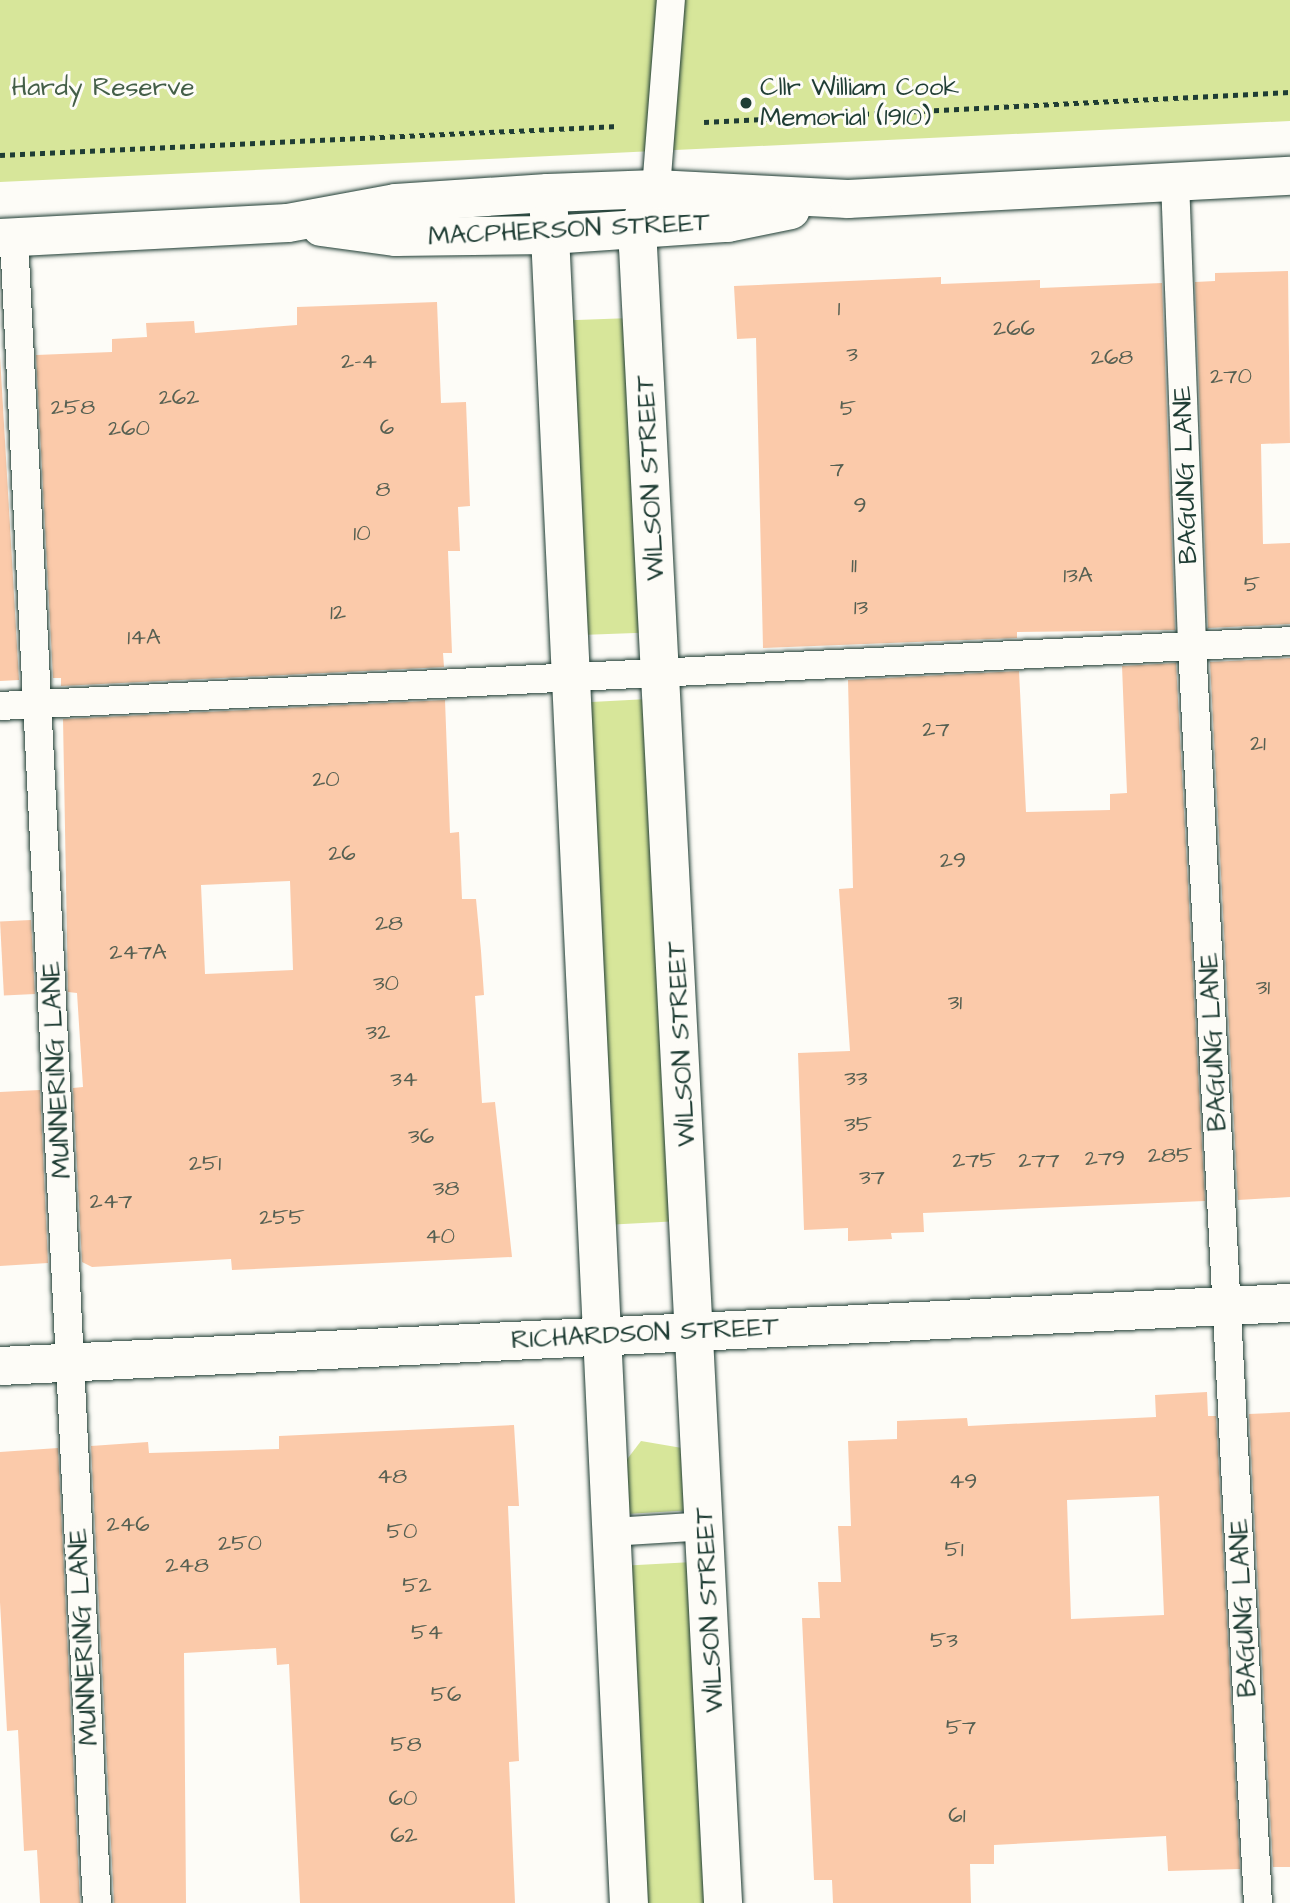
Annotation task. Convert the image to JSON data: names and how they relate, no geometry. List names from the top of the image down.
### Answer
{
  "streets": {
    "street": ["MACPHERSON STREET", "WILSON STREET", "RICHARDSON STREET"],
    "lane": ["BAGUNG LANE", "MUNNERING LANE"]
  },
  "crossings": [
    ["MACPHERSON STREET", "BAGUNG LANE"],
    ["MACPHERSON STREET", "WILSON STREET"],
    ["MACPHERSON STREET", "MUNNERING LANE"],
    ["BAGUNG LANE", "RICHARDSON STREET"],
    ["WILSON STREET", "RICHARDSON STREET"],
    ["MUNNERING LANE", "RICHARDSON STREET"]
  ],
  "parks": ["Hardy Reserve"],
  "places": ["Cllr William Cook Memorial (1910)"],
  "house_numbers": [
    "1",
    "266",
    "3",
    "268",
    "2-4",
    "270",
    "262",
    "258",
    "5",
    "6",
    "260",
    "7",
    "8",
    "9",
    "10",
    "11",
    "13A",
    "5",
    "13",
    "12",
    "14A",
    "27",
    "21",
    "20",
    "26",
    "29",
    "28",
    "247A",
    "30",
    "31",
    "31",
    "32",
    "33",
    "34",
    "35",
    "36",
    "285",
    "279",
    "275",
    "277",
    "251",
    "37",
    "38",
    "247",
    "255",
    "40",
    "48",
    "49",
    "246",
    "50",
    "250",
    "51",
    "248",
    "52",
    "54",
    "53",
    "56",
    "57",
    "58",
    "60",
    "61",
    "62"
  ]
}
